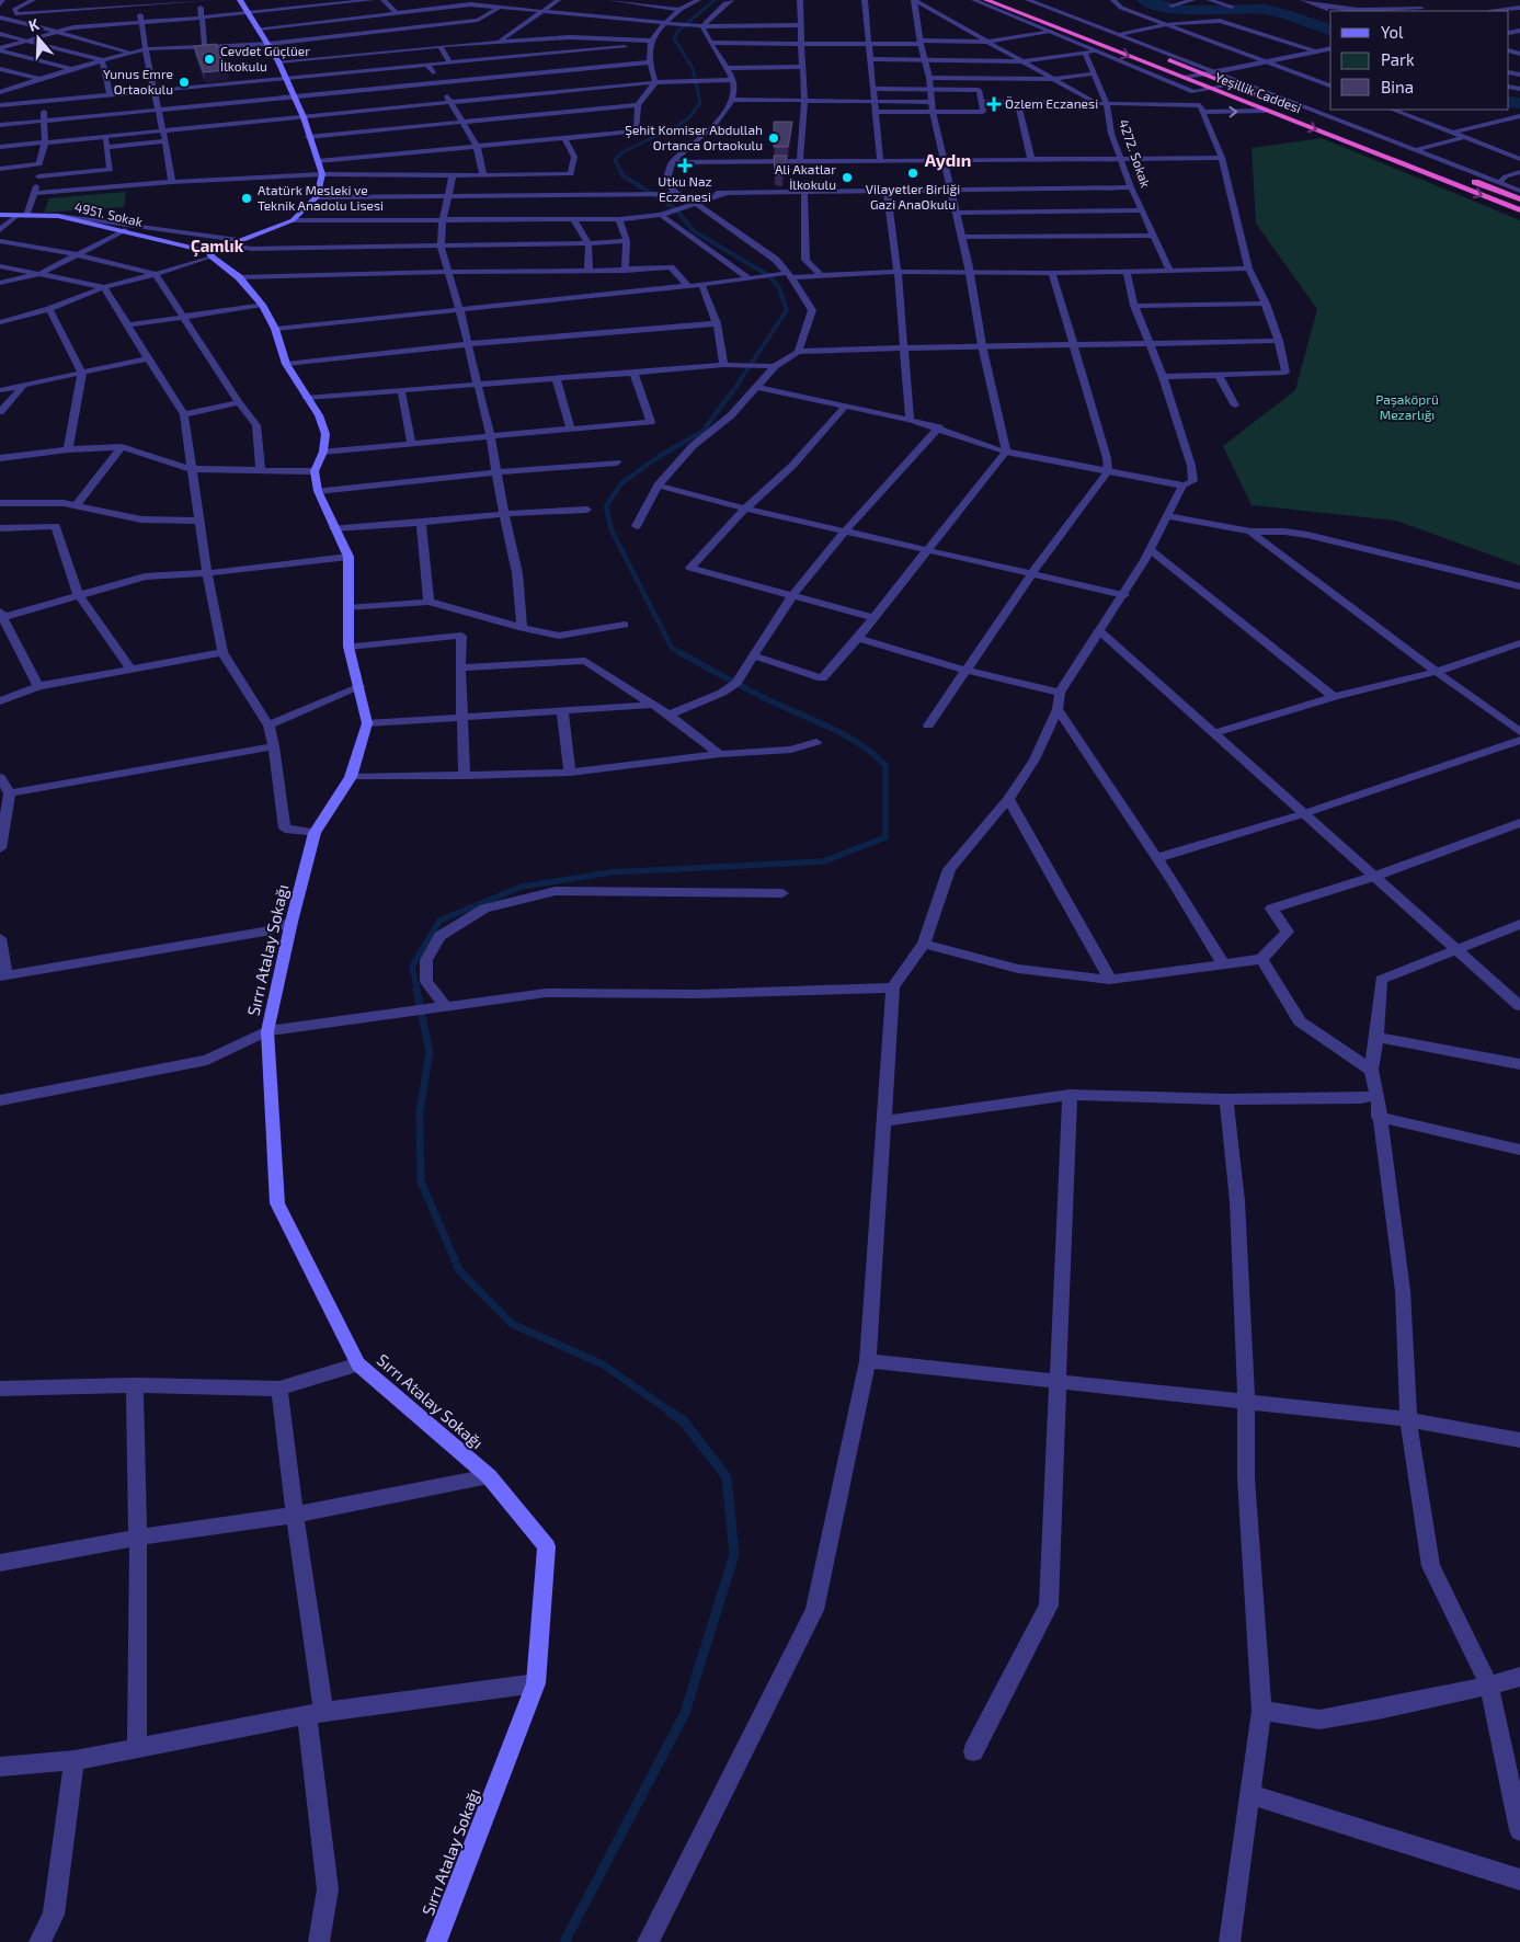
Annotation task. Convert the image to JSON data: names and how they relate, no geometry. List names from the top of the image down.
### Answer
{
  "streets": {
    "highway": ["Yeşillik Caddesi"],
    "main road": ["4951. Sokak", "Sırrı Atalay Sokağı"],
    "street": ["4272. Sokak"]
  },
  "districts": ["Aydın", "Çamlık"],
  "parks": ["Paşaköprü Mezarlığı"],
  "places": {
    "other": [
      "Cevdet Güçlüer İlkokulu",
      "Yunus Emre Ortaokulu",
      "Şehit Komiser Abdullah Ortanca Ortaokulu",
      "Vilayetler Birliği Gazi AnaOkulu",
      "Ali Akatlar İlkokulu",
      "Atatürk Mesleki ve Teknik Anadolu Lisesi"
    ],
    "health": ["Özlem Eczanesi", "Utku Naz Eczanesi"]
  },
  "legend": ["Yol", "Park", "Bina"],
  "north": "top"
}
